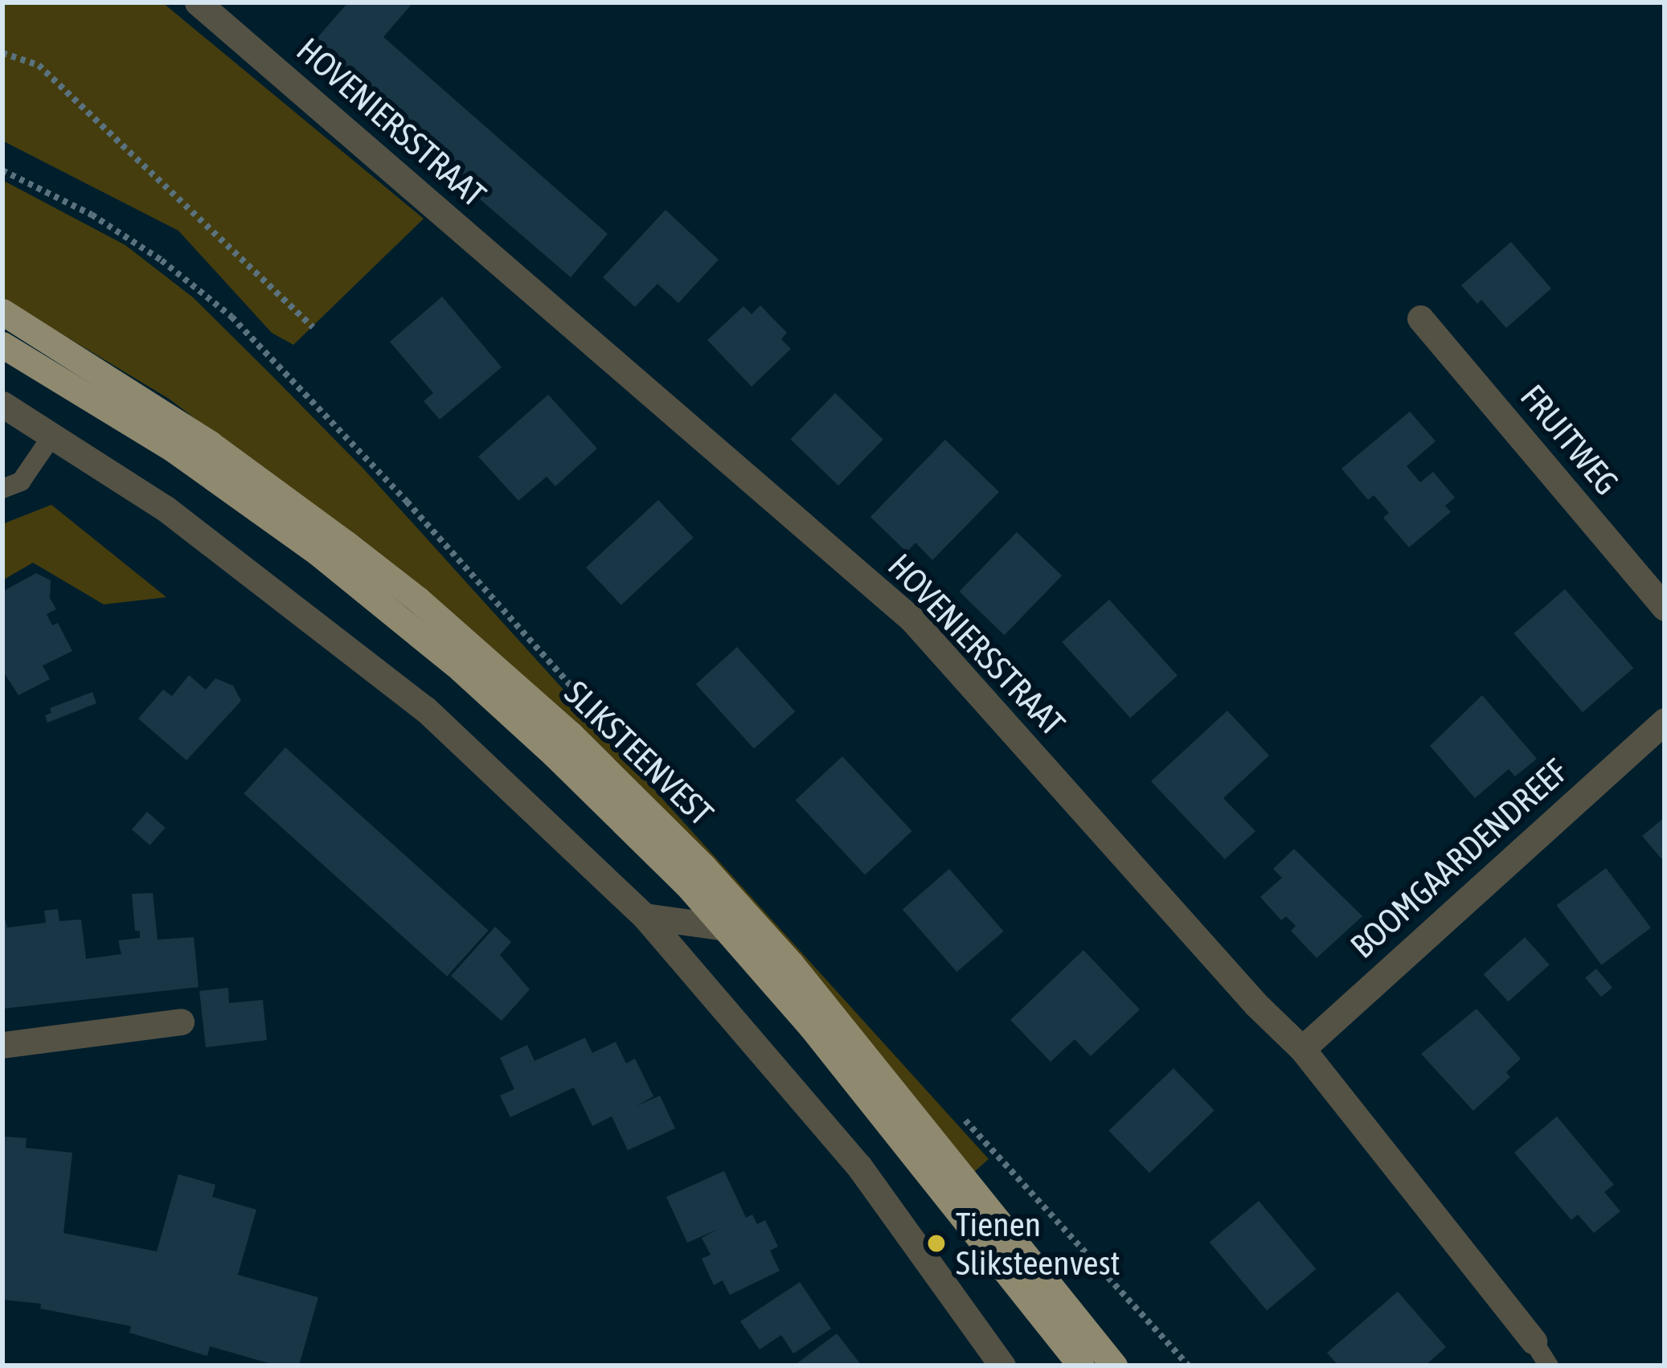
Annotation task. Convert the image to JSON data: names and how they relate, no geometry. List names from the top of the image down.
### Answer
{
  "streets": {
    "main road": ["SLIKSTEENVEST"],
    "street": ["HOVENIERSSTRAAT", "FRUITWEG", "BOOMGAARDENDREEF"]
  },
  "crossings": [
    ["HOVENIERSSTRAAT", "BOOMGAARDENDREEF"]
  ],
  "places": ["Tienen Sliksteenvest"]
}
